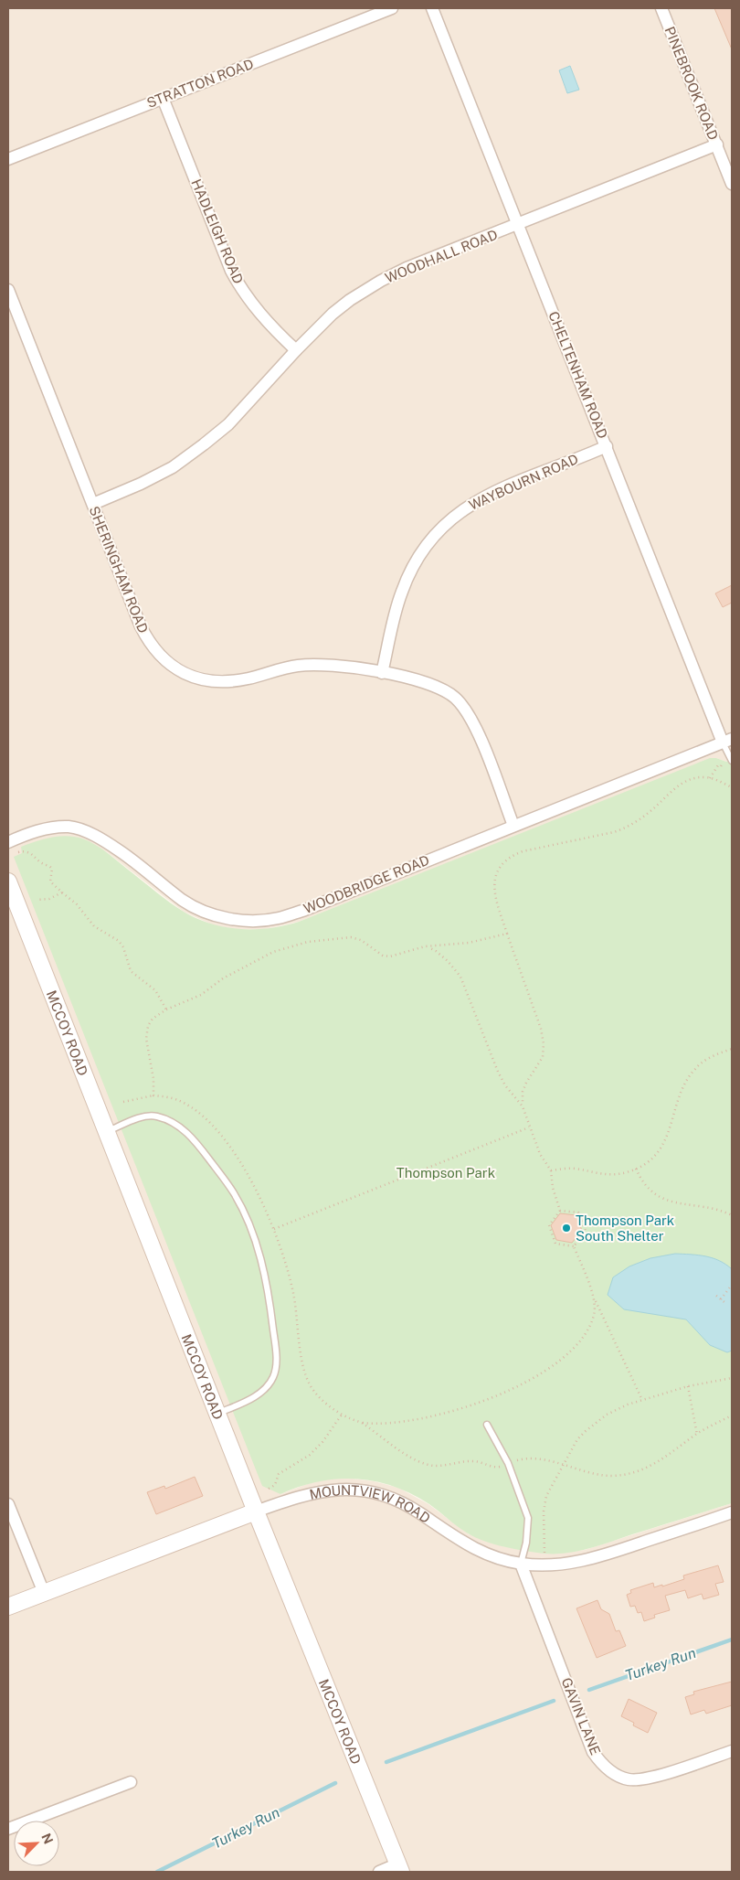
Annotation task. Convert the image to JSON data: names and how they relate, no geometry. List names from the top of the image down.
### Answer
{
  "streets": {
    "main road": ["MCCOY ROAD", "MOUNTVIEW ROAD"],
    "street": [
      "STRATTON ROAD",
      "PINEBROOK ROAD",
      "HADLEIGH ROAD",
      "WOODHALL ROAD",
      "CHELTENHAM ROAD",
      "WAYBOURN ROAD",
      "SHERINGHAM ROAD",
      "WOODBRIDGE ROAD",
      "GAVIN LANE"
    ]
  },
  "crossings": [
    ["STRATTON ROAD", "HADLEIGH ROAD"],
    ["PINEBROOK ROAD", "WOODHALL ROAD"],
    ["HADLEIGH ROAD", "WOODHALL ROAD"],
    ["WOODHALL ROAD", "CHELTENHAM ROAD"],
    ["WOODHALL ROAD", "SHERINGHAM ROAD"],
    ["CHELTENHAM ROAD", "WAYBOURN ROAD"],
    ["CHELTENHAM ROAD", "WOODBRIDGE ROAD"],
    ["WAYBOURN ROAD", "SHERINGHAM ROAD"],
    ["SHERINGHAM ROAD", "WOODBRIDGE ROAD"],
    ["MCCOY ROAD", "MOUNTVIEW ROAD"],
    ["MOUNTVIEW ROAD", "GAVIN LANE"]
  ],
  "water": ["Turkey Run"],
  "parks": ["Thompson Park"],
  "places": ["Thompson Park South Shelter"],
  "north": "top right"
}
